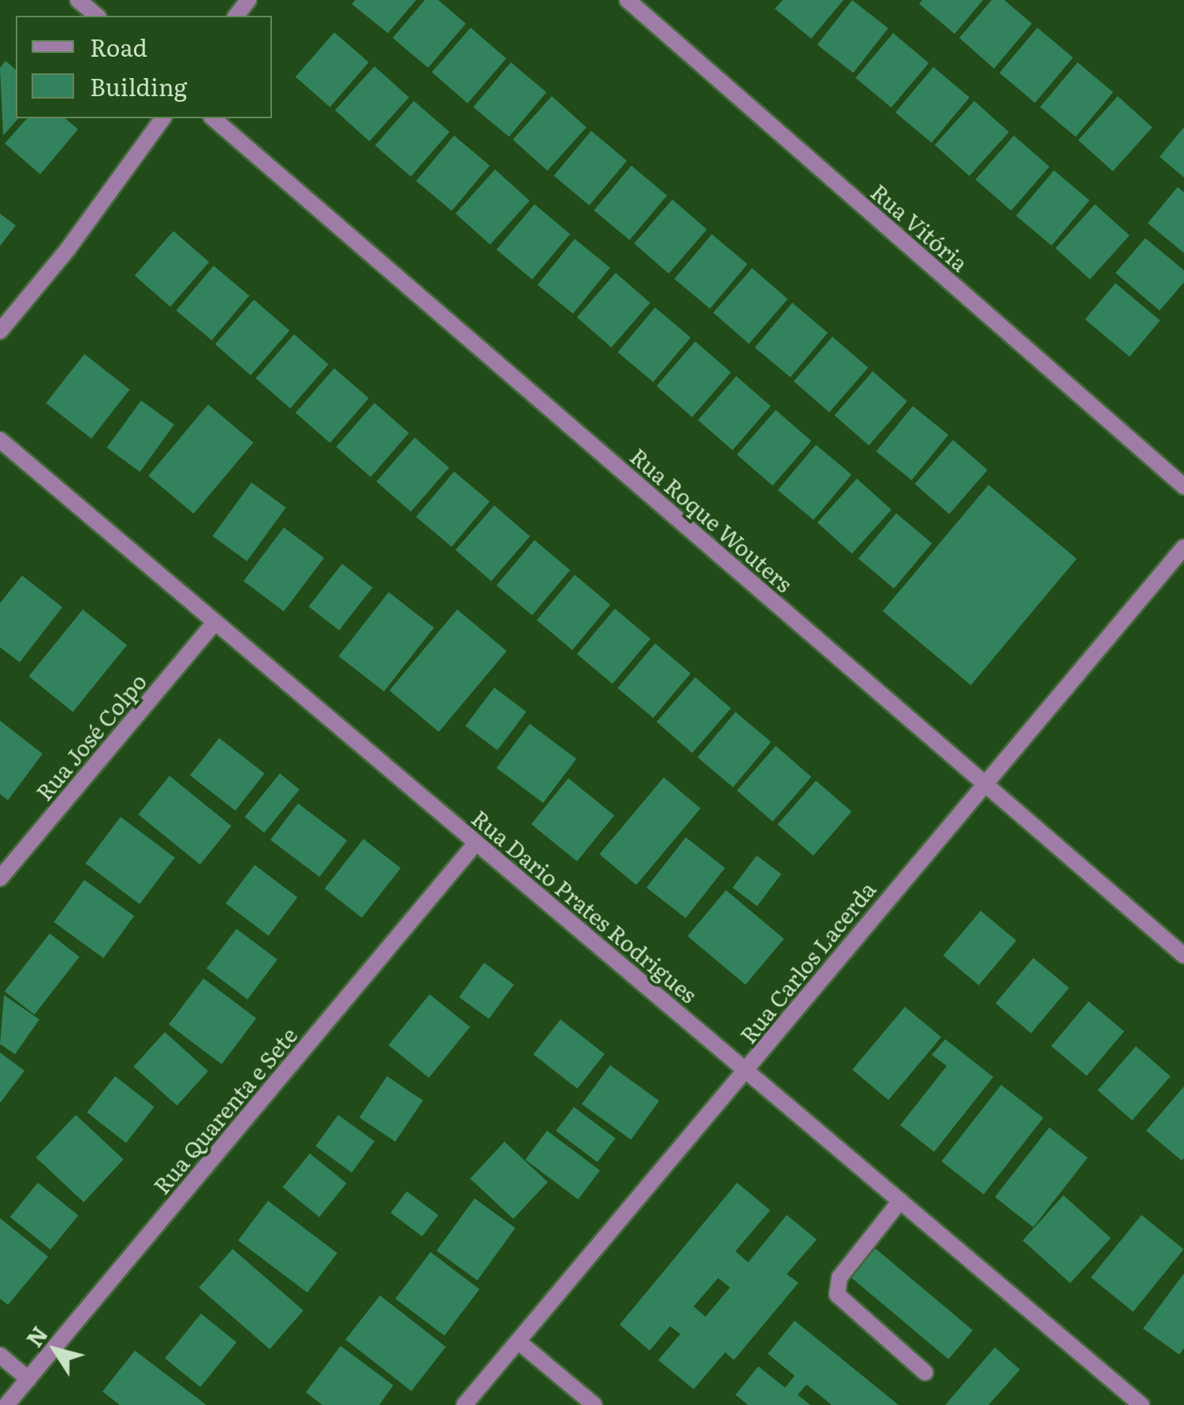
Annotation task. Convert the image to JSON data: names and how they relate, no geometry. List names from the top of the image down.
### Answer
{
  "streets": {
    "street": [
      "Rua Vitória",
      "Rua Roque Wouters",
      "Rua José Colpo",
      "Rua Dario Prates Rodrigues",
      "Rua Carlos Lacerda",
      "Rua Quarenta e Sete"
    ]
  },
  "crossings": [
    ["Rua Roque Wouters", "Rua Carlos Lacerda"],
    ["Rua José Colpo", "Rua Dario Prates Rodrigues"],
    ["Rua Dario Prates Rodrigues", "Rua Carlos Lacerda"],
    ["Rua Dario Prates Rodrigues", "Rua Quarenta e Sete"]
  ],
  "legend": ["Road", "Building"],
  "north": "top left"
}
